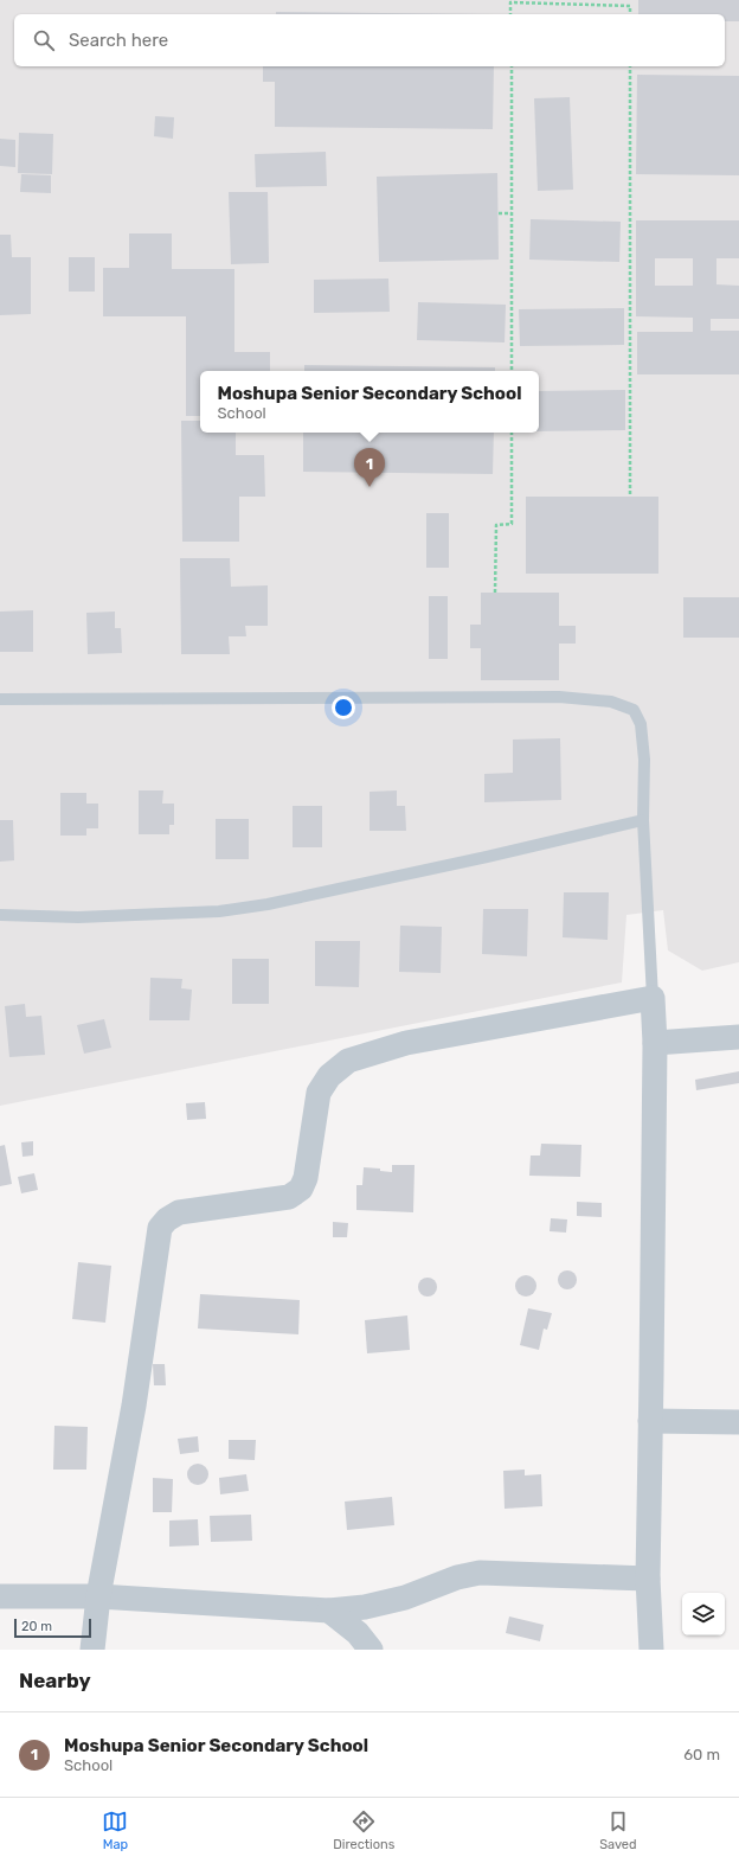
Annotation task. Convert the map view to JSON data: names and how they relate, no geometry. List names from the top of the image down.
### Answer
{
  "scale_bar": "20 m",
  "page": {
    "search": "Search here",
    "popup": ["Moshupa Senior Secondary School", "School"],
    "pins": "1",
    "scale": "20 m",
    "heading": "Nearby",
    "list": [
      {
        "mark": "1",
        "name": "Moshupa Senior Secondary School",
        "note": "School",
        "value": "60 m"
      }
    ],
    "nav": ["Map", "Directions", "Saved"]
  }
}
